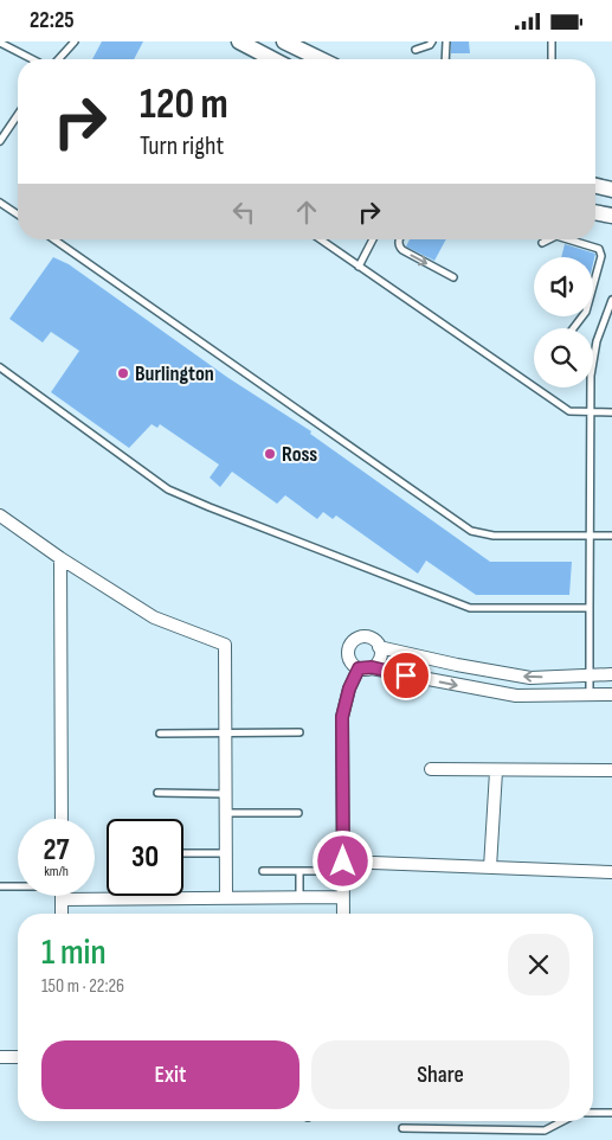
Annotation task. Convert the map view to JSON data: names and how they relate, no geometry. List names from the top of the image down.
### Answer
{
  "places": ["Burlington", "Ross"],
  "page": {
    "status": "22:25",
    "turn": ["120 m", "Turn right"],
    "speed": "27 km/h",
    "limit": "30",
    "heading": ["1 min", "150 m · 22:26"],
    "buttons": ["Exit", "Share"]
  }
}
